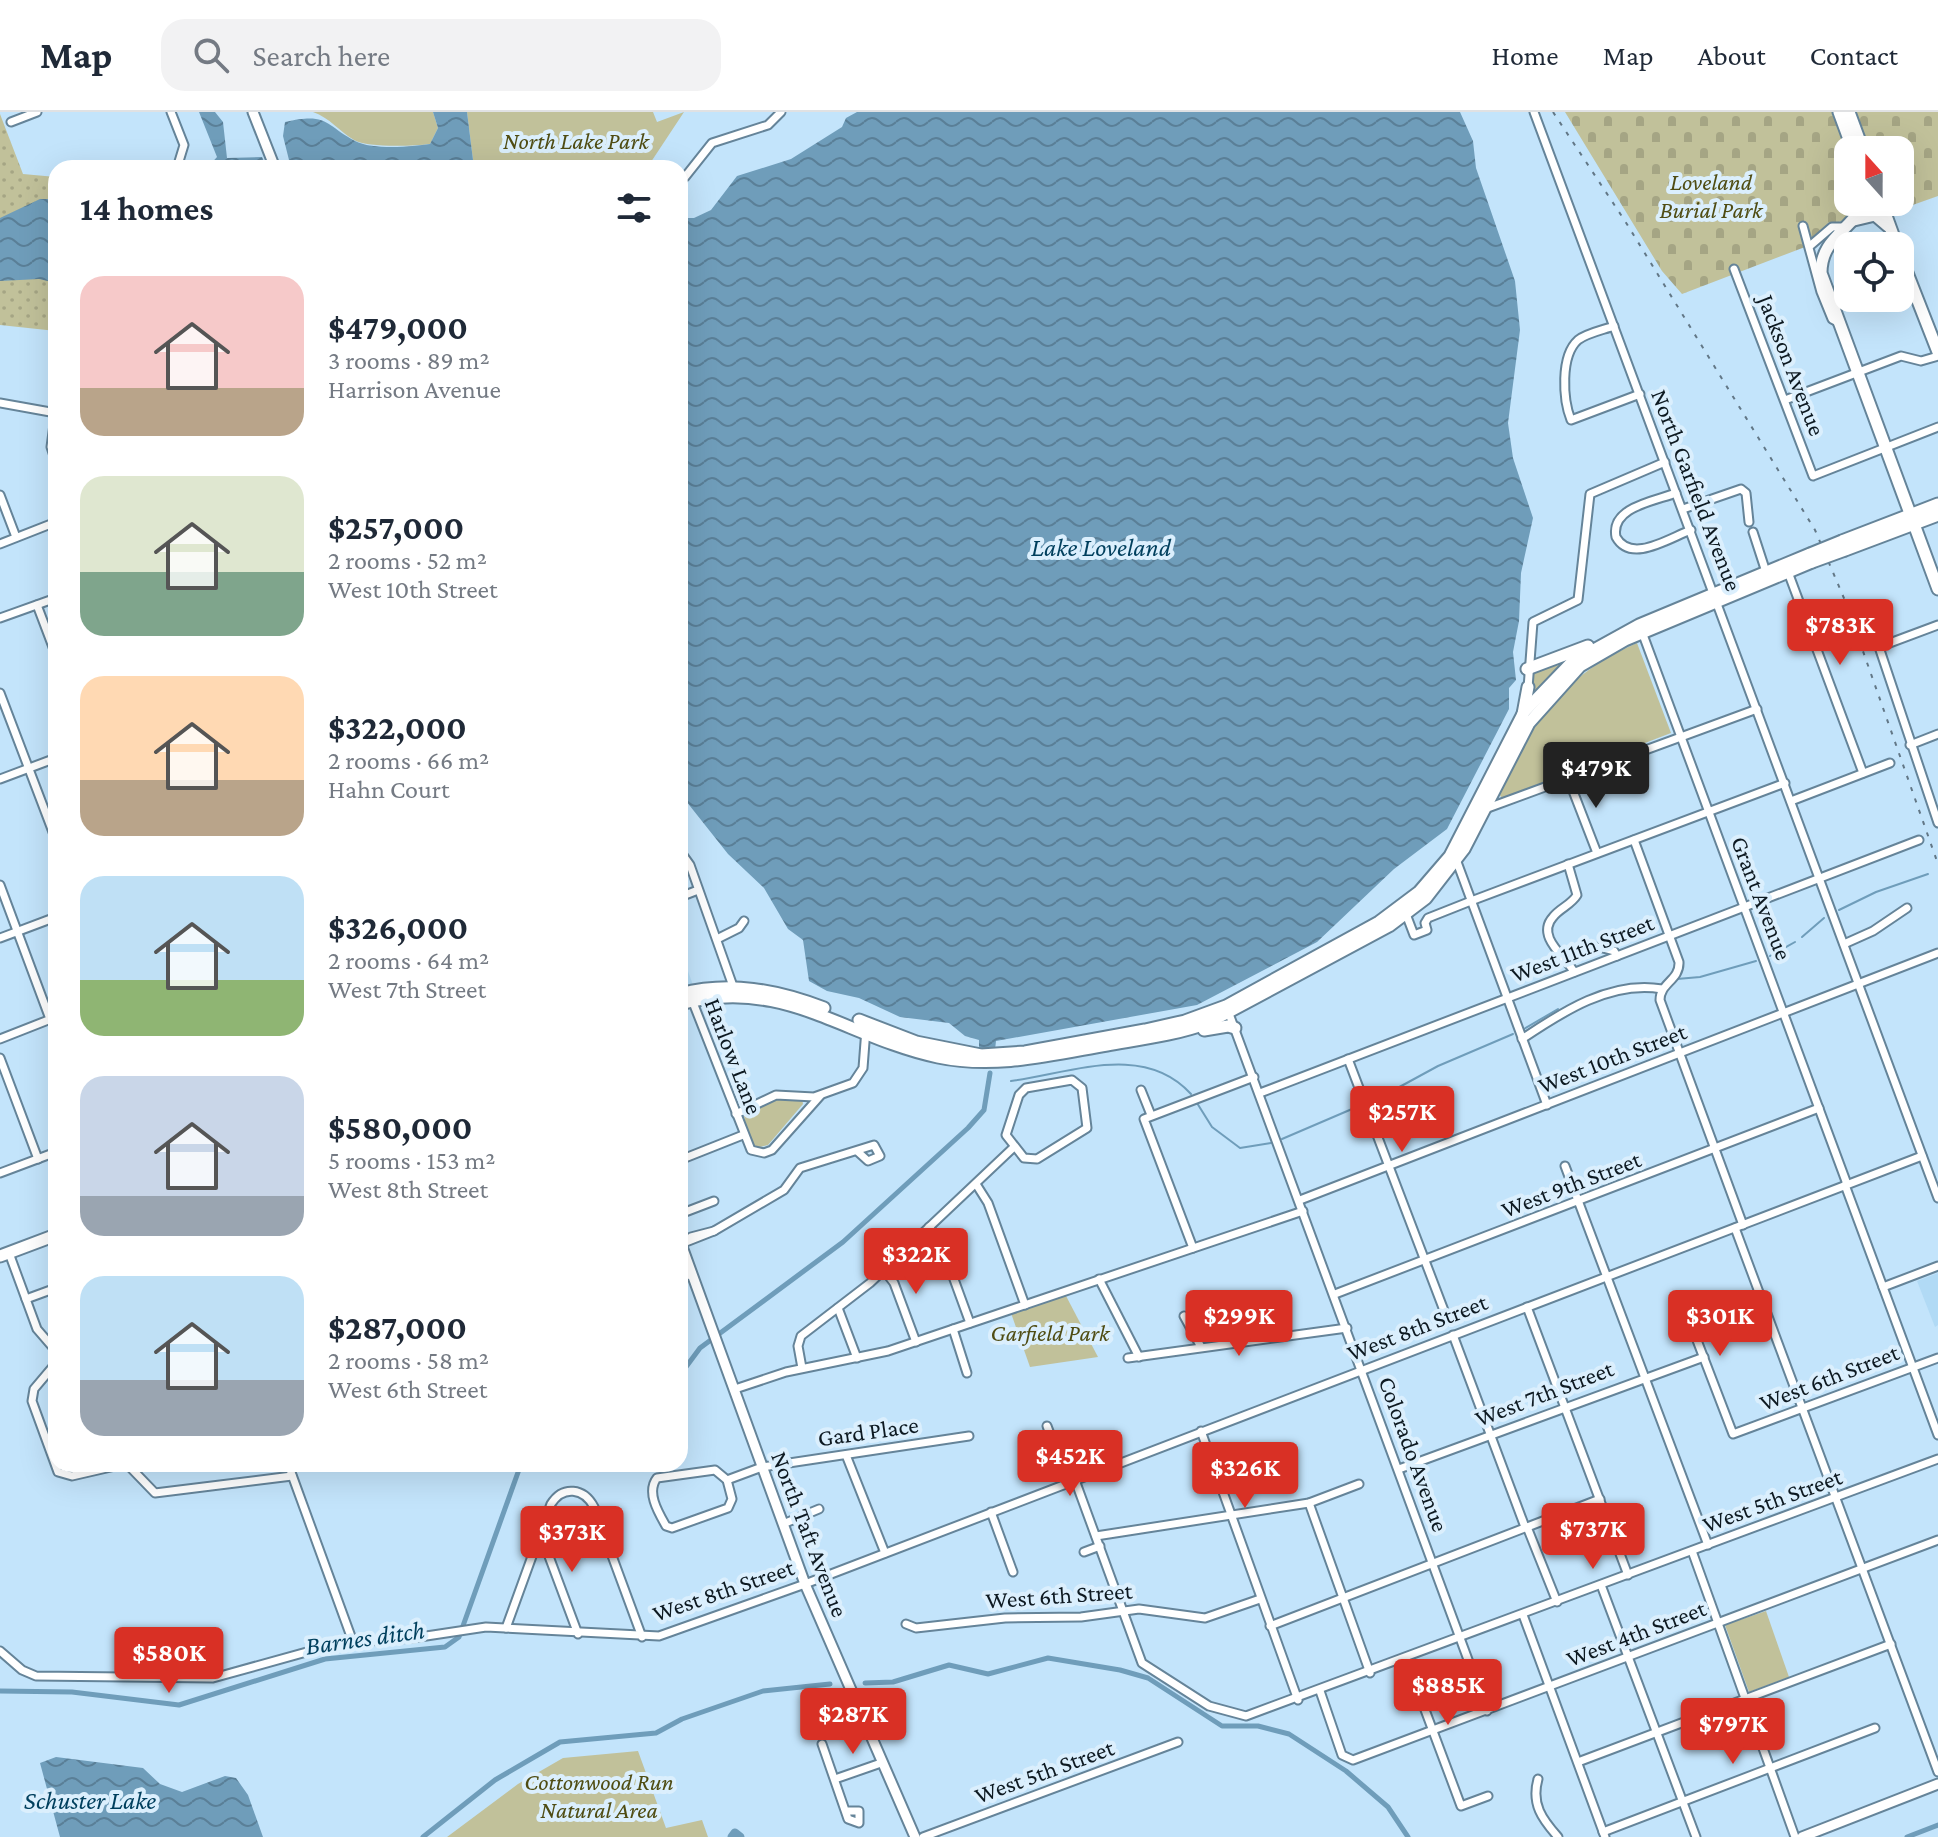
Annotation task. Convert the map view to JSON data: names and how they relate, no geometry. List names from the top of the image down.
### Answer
{
  "streets": {
    "main road": ["North Taft Avenue"],
    "street": [
      "Jackson Avenue",
      "North Garfield Avenue",
      "Grant Avenue",
      "West 11th Street",
      "Harlow Lane",
      "West 10th Street",
      "West 9th Street",
      "West 8th Street",
      "West 6th Street",
      "West 7th Street",
      "Gard Place",
      "Colorado Avenue",
      "West 5th Street",
      "West 4th Street"
    ]
  },
  "crossings": [
    ["North Garfield Avenue", "West 11th Street"],
    ["North Garfield Avenue", "West 10th Street"],
    ["North Garfield Avenue", "West 8th Street"],
    ["Grant Avenue", "West 11th Street"],
    ["Grant Avenue", "West 10th Street"],
    ["Grant Avenue", "West 9th Street"],
    ["Grant Avenue", "West 8th Street"],
    ["Grant Avenue", "West 6th Street"],
    ["West 10th Street", "Colorado Avenue"],
    ["West 9th Street", "Colorado Avenue"],
    ["West 8th Street", "Colorado Avenue"],
    ["West 8th Street", "North Taft Avenue"],
    ["West 6th Street", "West 7th Street"],
    ["West 6th Street", "West 5th Street"],
    ["West 7th Street", "Colorado Avenue"],
    ["Gard Place", "North Taft Avenue"],
    ["Colorado Avenue", "West 5th Street"],
    ["Colorado Avenue", "West 4th Street"],
    ["West 5th Street", "West 4th Street"]
  ],
  "water": ["Lake Loveland", "Barnes ditch", "Schuster Lake"],
  "parks": [
    "North Lake Park",
    "Loveland Burial Park",
    "Garfield Park",
    "Cottonwood Run Natural Area"
  ],
  "north": "top",
  "page": {
    "header": "Map",
    "search": "Search here",
    "nav": [
      "Home",
      "Map",
      "About",
      "Contact"
    ],
    "heading": "14 homes",
    "list": [
      {
        "name": "$479,000",
        "note": "3 rooms · 89 m² · Harrison Avenue"
      },
      {
        "name": "$257,000",
        "note": "2 rooms · 52 m² · West 10th Street"
      },
      {
        "name": "$322,000",
        "note": "2 rooms · 66 m² · Hahn Court"
      },
      {
        "name": "$326,000",
        "note": "2 rooms · 64 m² · West 7th Street"
      },
      {
        "name": "$580,000",
        "note": "5 rooms · 153 m² · West 8th Street"
      },
      {
        "name": "$287,000",
        "note": "2 rooms · 58 m² · West 6th Street"
      }
    ],
    "price": [
      "$783K",
      "$479K",
      "$257K",
      "$322K",
      "$299K",
      "$301K",
      "$452K",
      "$326K",
      "$737K",
      "$373K",
      "$580K",
      "$885K",
      "$287K",
      "$797K"
    ]
  }
}
